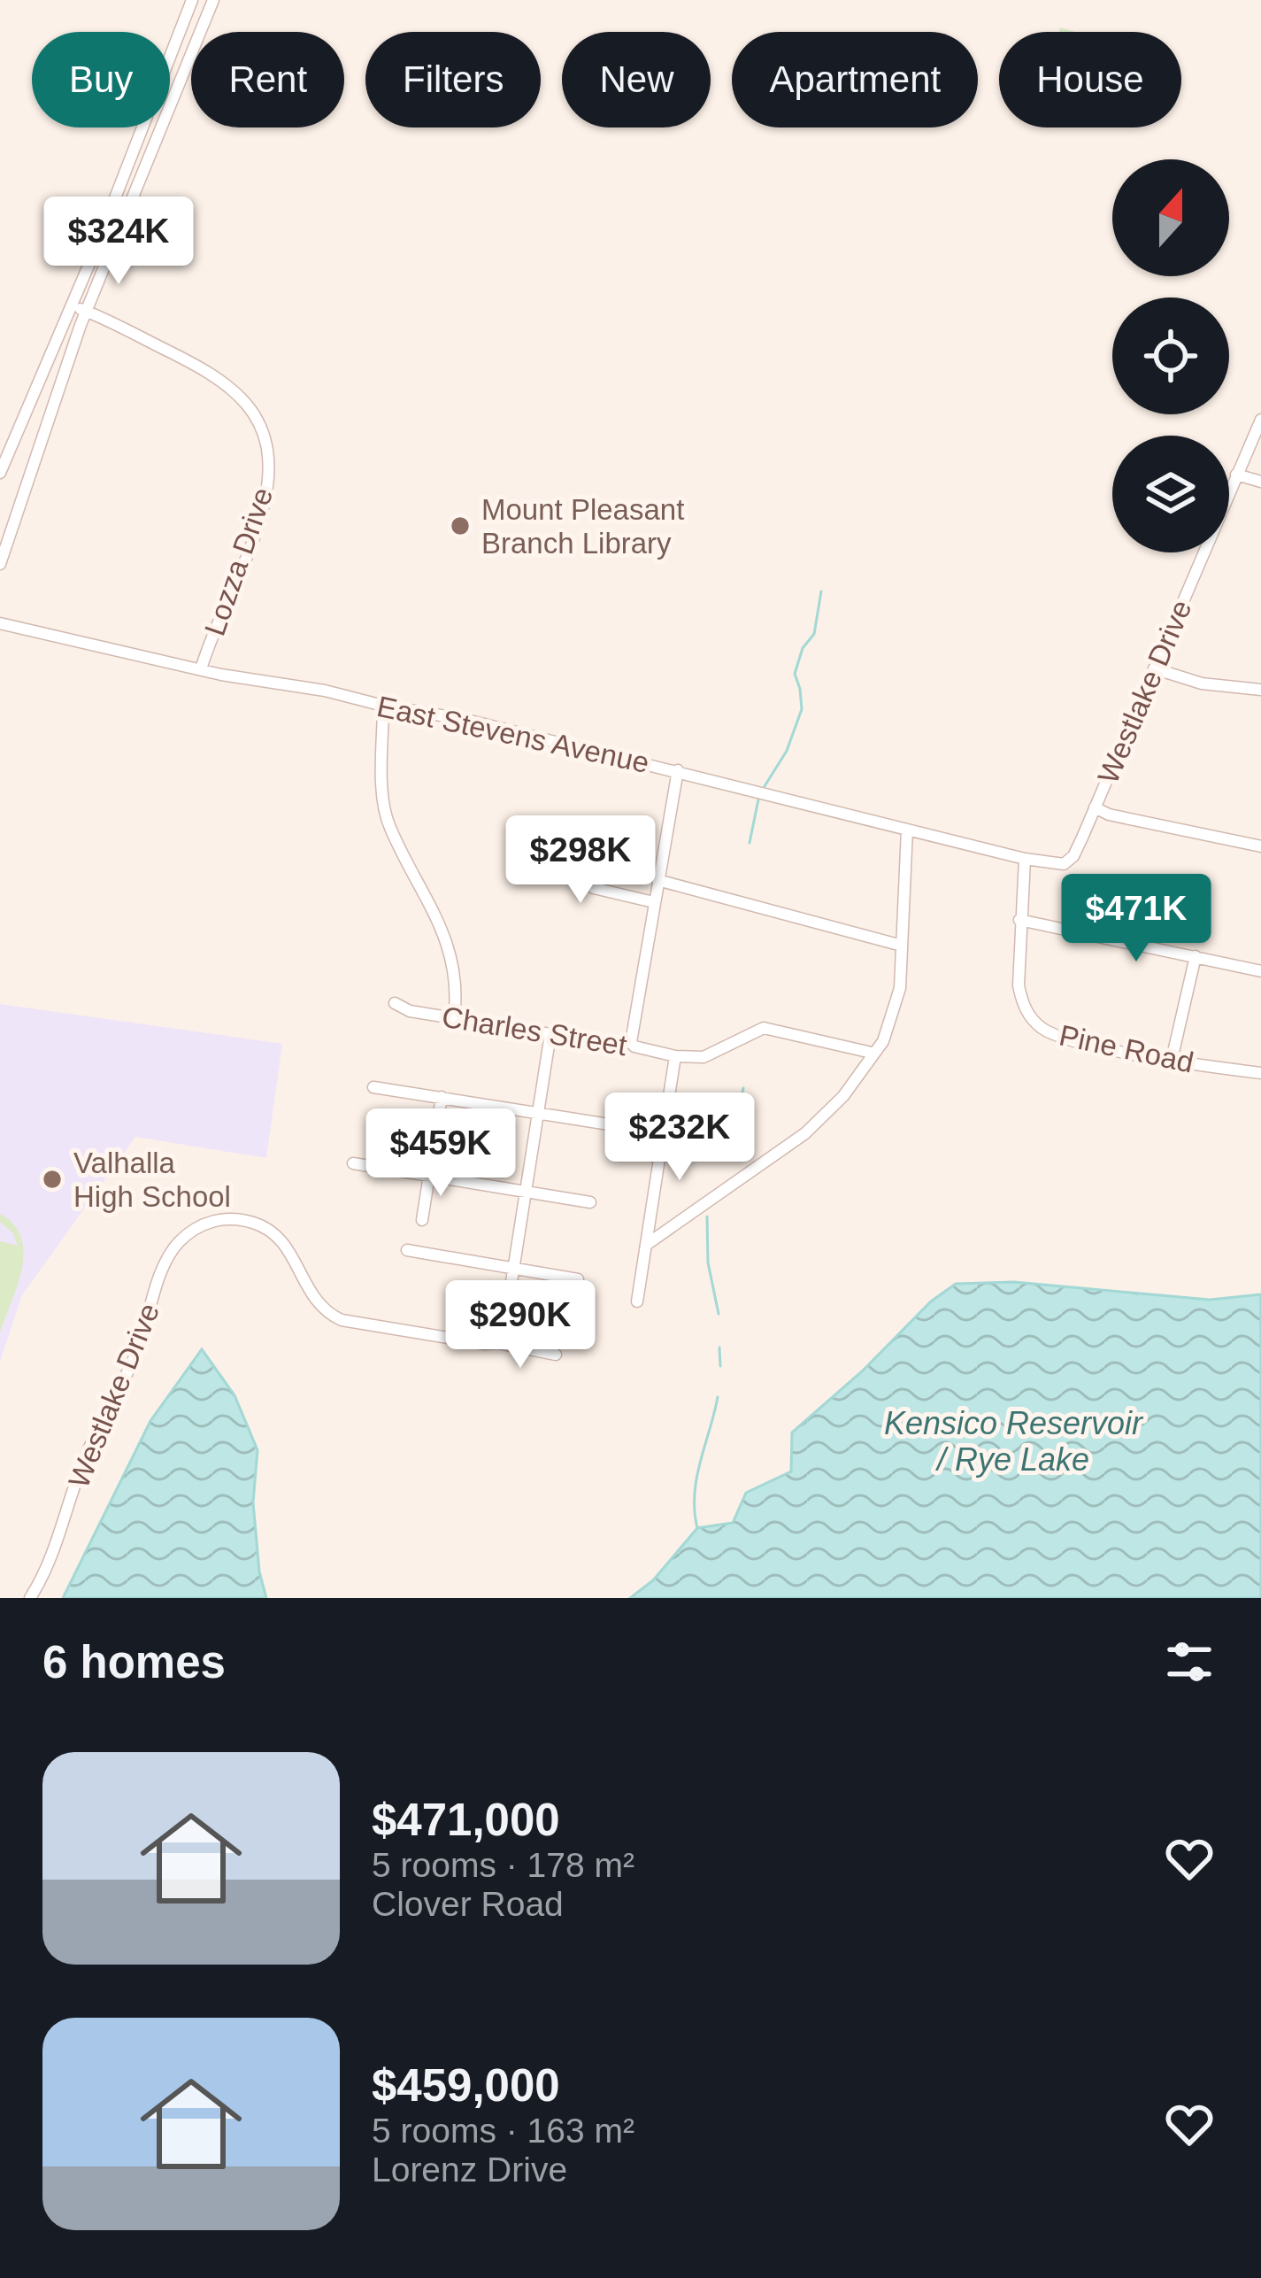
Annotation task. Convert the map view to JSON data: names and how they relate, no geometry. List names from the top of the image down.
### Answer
{
  "streets": {
    "street": [
      "Lozza Drive",
      "Westlake Drive",
      "East Stevens Avenue",
      "Charles Street",
      "Pine Road"
    ]
  },
  "crossings": [
    ["Lozza Drive", "East Stevens Avenue"],
    ["Westlake Drive", "East Stevens Avenue"],
    ["Westlake Drive", "Pine Road"],
    ["East Stevens Avenue", "Pine Road"]
  ],
  "water": ["Kensico Reservoir / Rye Lake"],
  "places": ["Mount Pleasant Branch Library", "Valhalla High School"],
  "north": "top",
  "page": {
    "chip": [
      "Buy",
      "Rent",
      "Filters",
      "New",
      "Apartment",
      "House"
    ],
    "price": [
      "$324K",
      "$298K",
      "$471K",
      "$232K",
      "$459K",
      "$290K"
    ],
    "heading": "6 homes",
    "list": [
      {
        "name": "$471,000",
        "note": "5 rooms · 178 m² · Clover Road"
      },
      {
        "name": "$459,000",
        "note": "5 rooms · 163 m² · Lorenz Drive"
      }
    ]
  }
}
